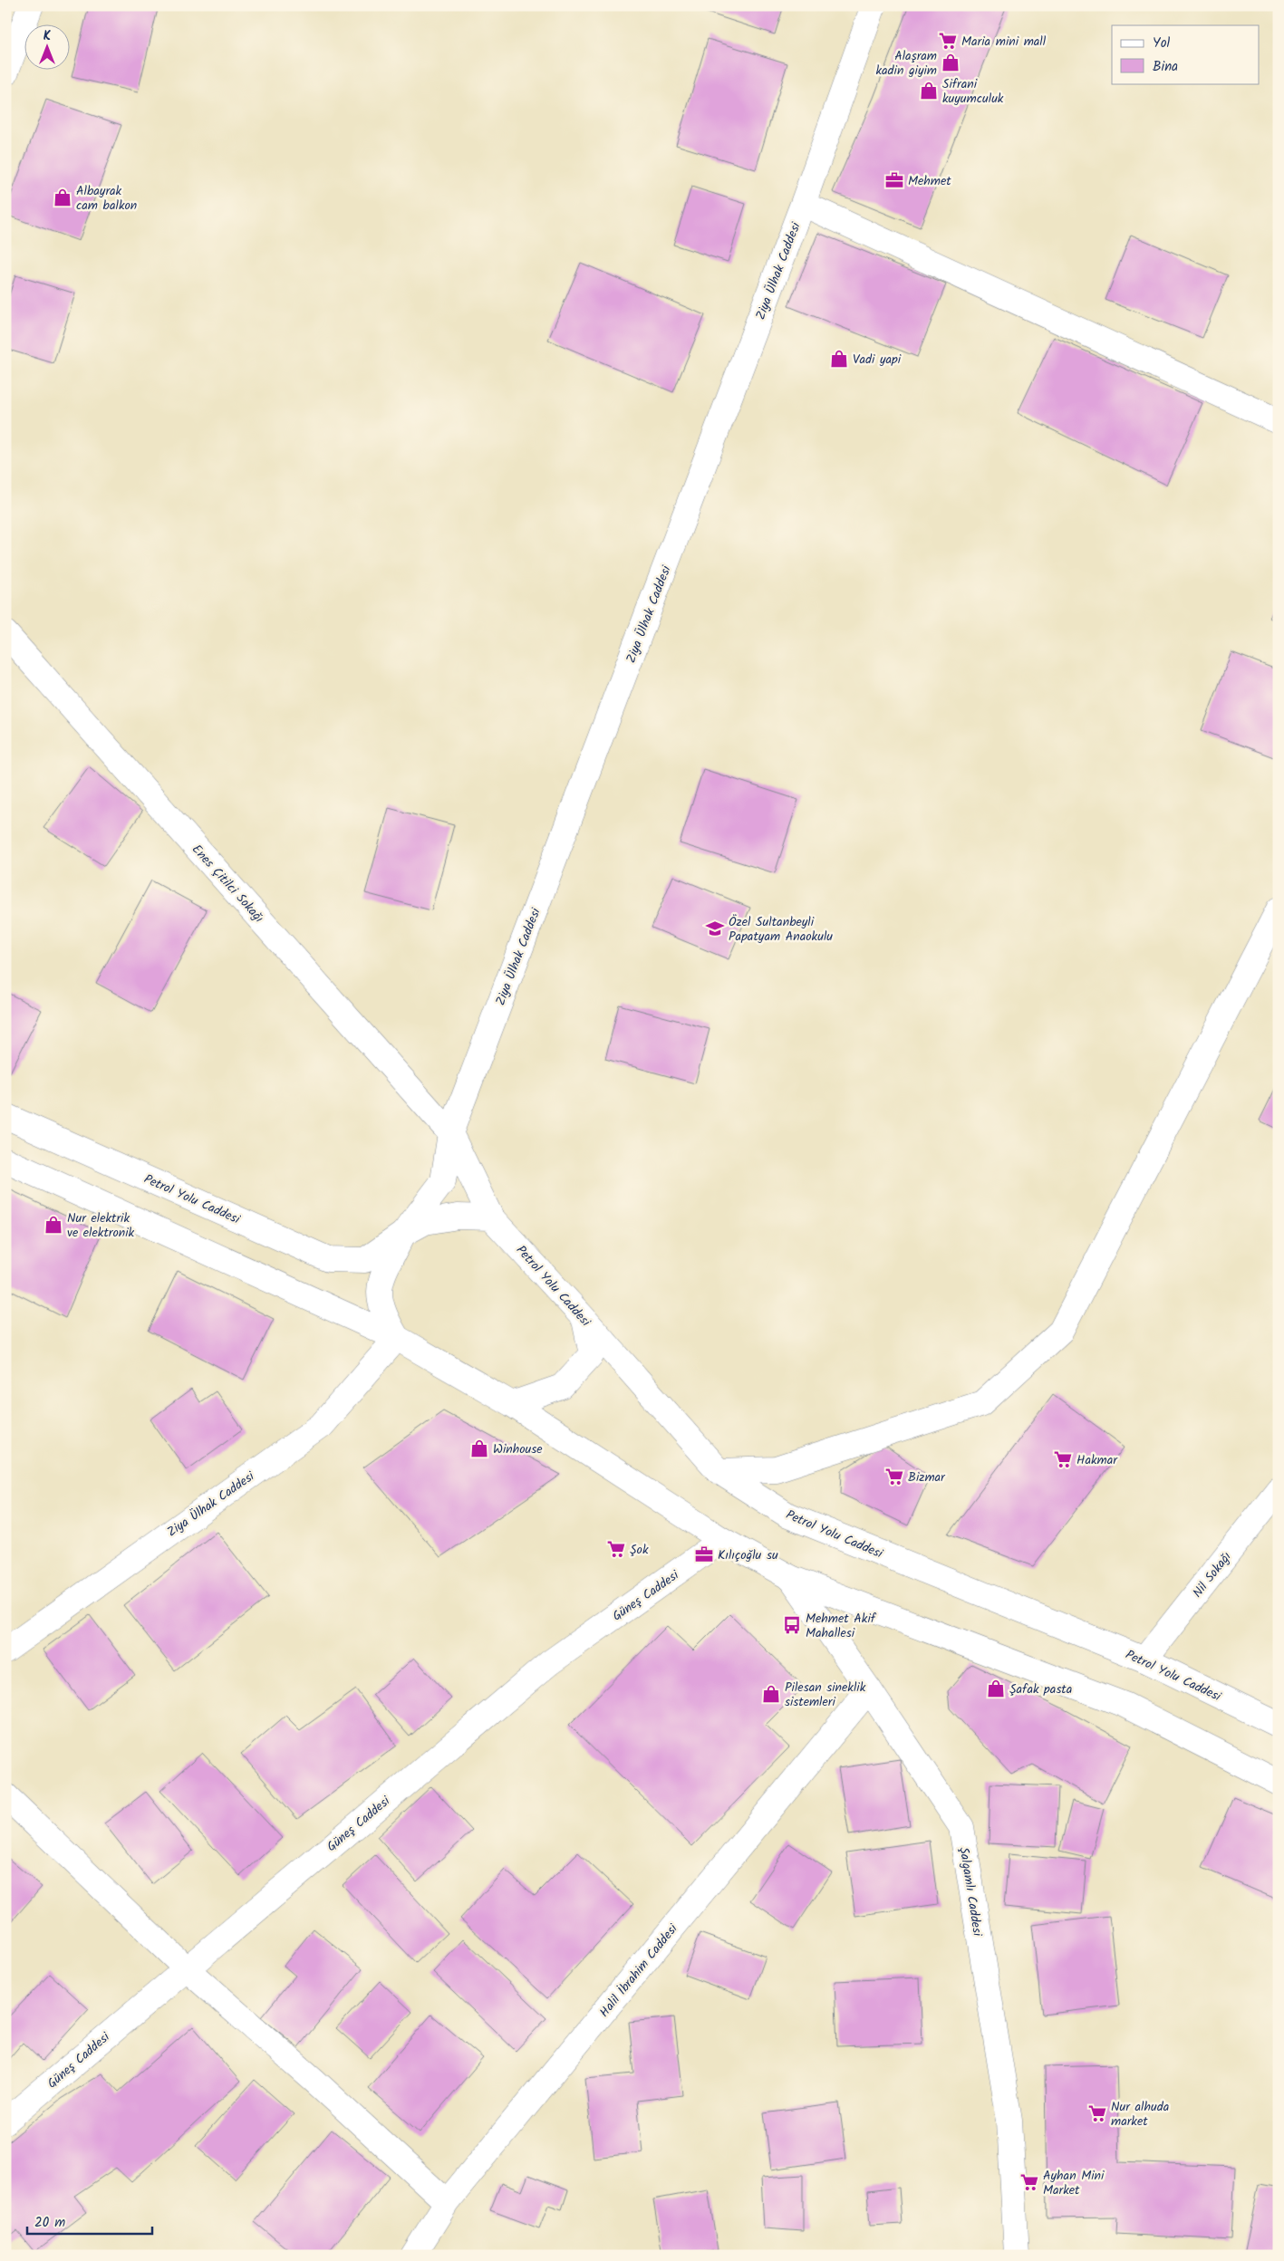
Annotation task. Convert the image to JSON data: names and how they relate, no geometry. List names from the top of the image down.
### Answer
{
  "streets": {
    "street": [
      "Ziya Ülhak Caddesi",
      "Enes Çitilci Sokağı",
      "Petrol Yolu Caddesi",
      "Nil Sokağı",
      "Güneş Caddesi",
      "Şalgamlı Caddesi",
      "Halil İbrahim Caddesi"
    ]
  },
  "crossings": [
    ["Ziya Ülhak Caddesi", "Enes Çitilci Sokağı"],
    ["Ziya Ülhak Caddesi", "Petrol Yolu Caddesi"],
    ["Petrol Yolu Caddesi", "Nil Sokağı"],
    ["Şalgamlı Caddesi", "Halil İbrahim Caddesi"]
  ],
  "places": {
    "supermarket": [
      "Maria mini mall",
      "Hakmar",
      "Bizmar",
      "Şok",
      "Nur alhuda market",
      "Ayhan Mini Market"
    ],
    "shop": [
      "Alaşram kadin giyim",
      "Sifrani kuyumculuk",
      "Albayrak cam balkon",
      "Vadi yapi",
      "Nur elektrik ve elektronik",
      "Winhouse",
      "Şafak pasta",
      "Pilesan sineklik sistemleri"
    ],
    "office": ["Mehmet", "Kılıçoğlu su"],
    "school or university": ["Özel Sultanbeyli Papatyam Anaokulu"],
    "bus stop": ["Mehmet Akif Mahallesi"]
  },
  "legend": ["Yol", "Bina"],
  "scale_bar": "20 m",
  "north": "top"
}
